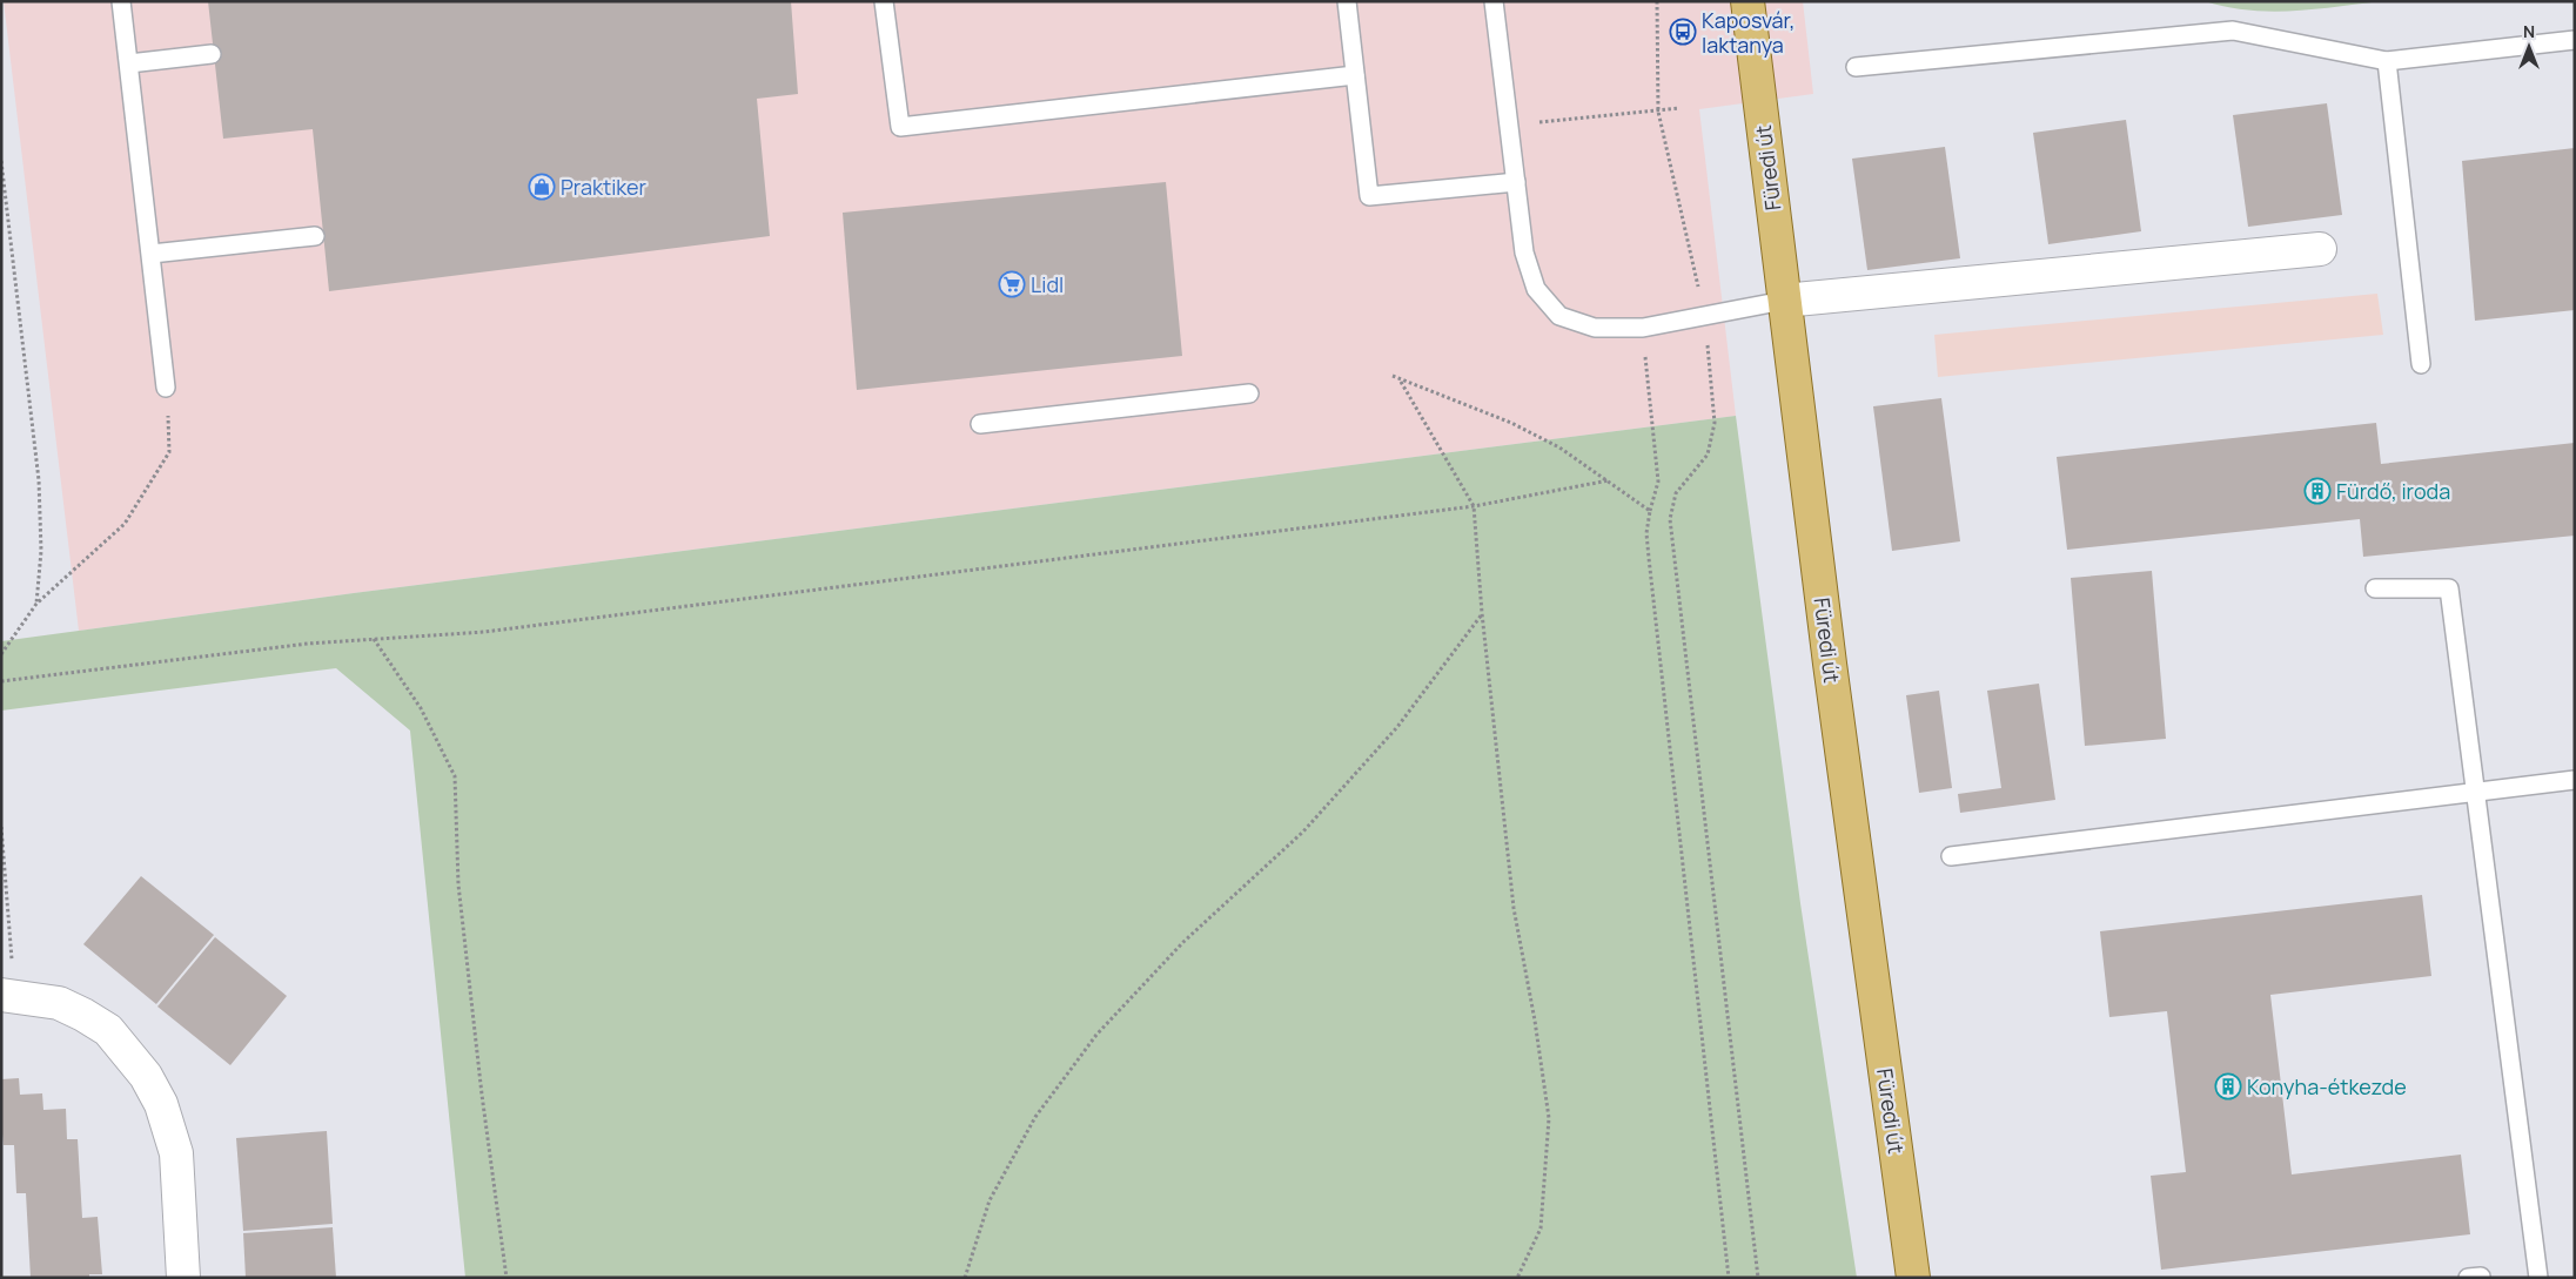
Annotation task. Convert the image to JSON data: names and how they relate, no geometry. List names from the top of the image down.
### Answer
{
  "streets": {
    "main road": ["Füredi út"]
  },
  "places": {
    "bus stop": ["Kaposvár, laktanya"],
    "shop": ["Praktiker"],
    "supermarket": ["Lidl"],
    "building": ["Fürdő, iroda", "Konyha-étkezde"]
  },
  "north": "top"
}
